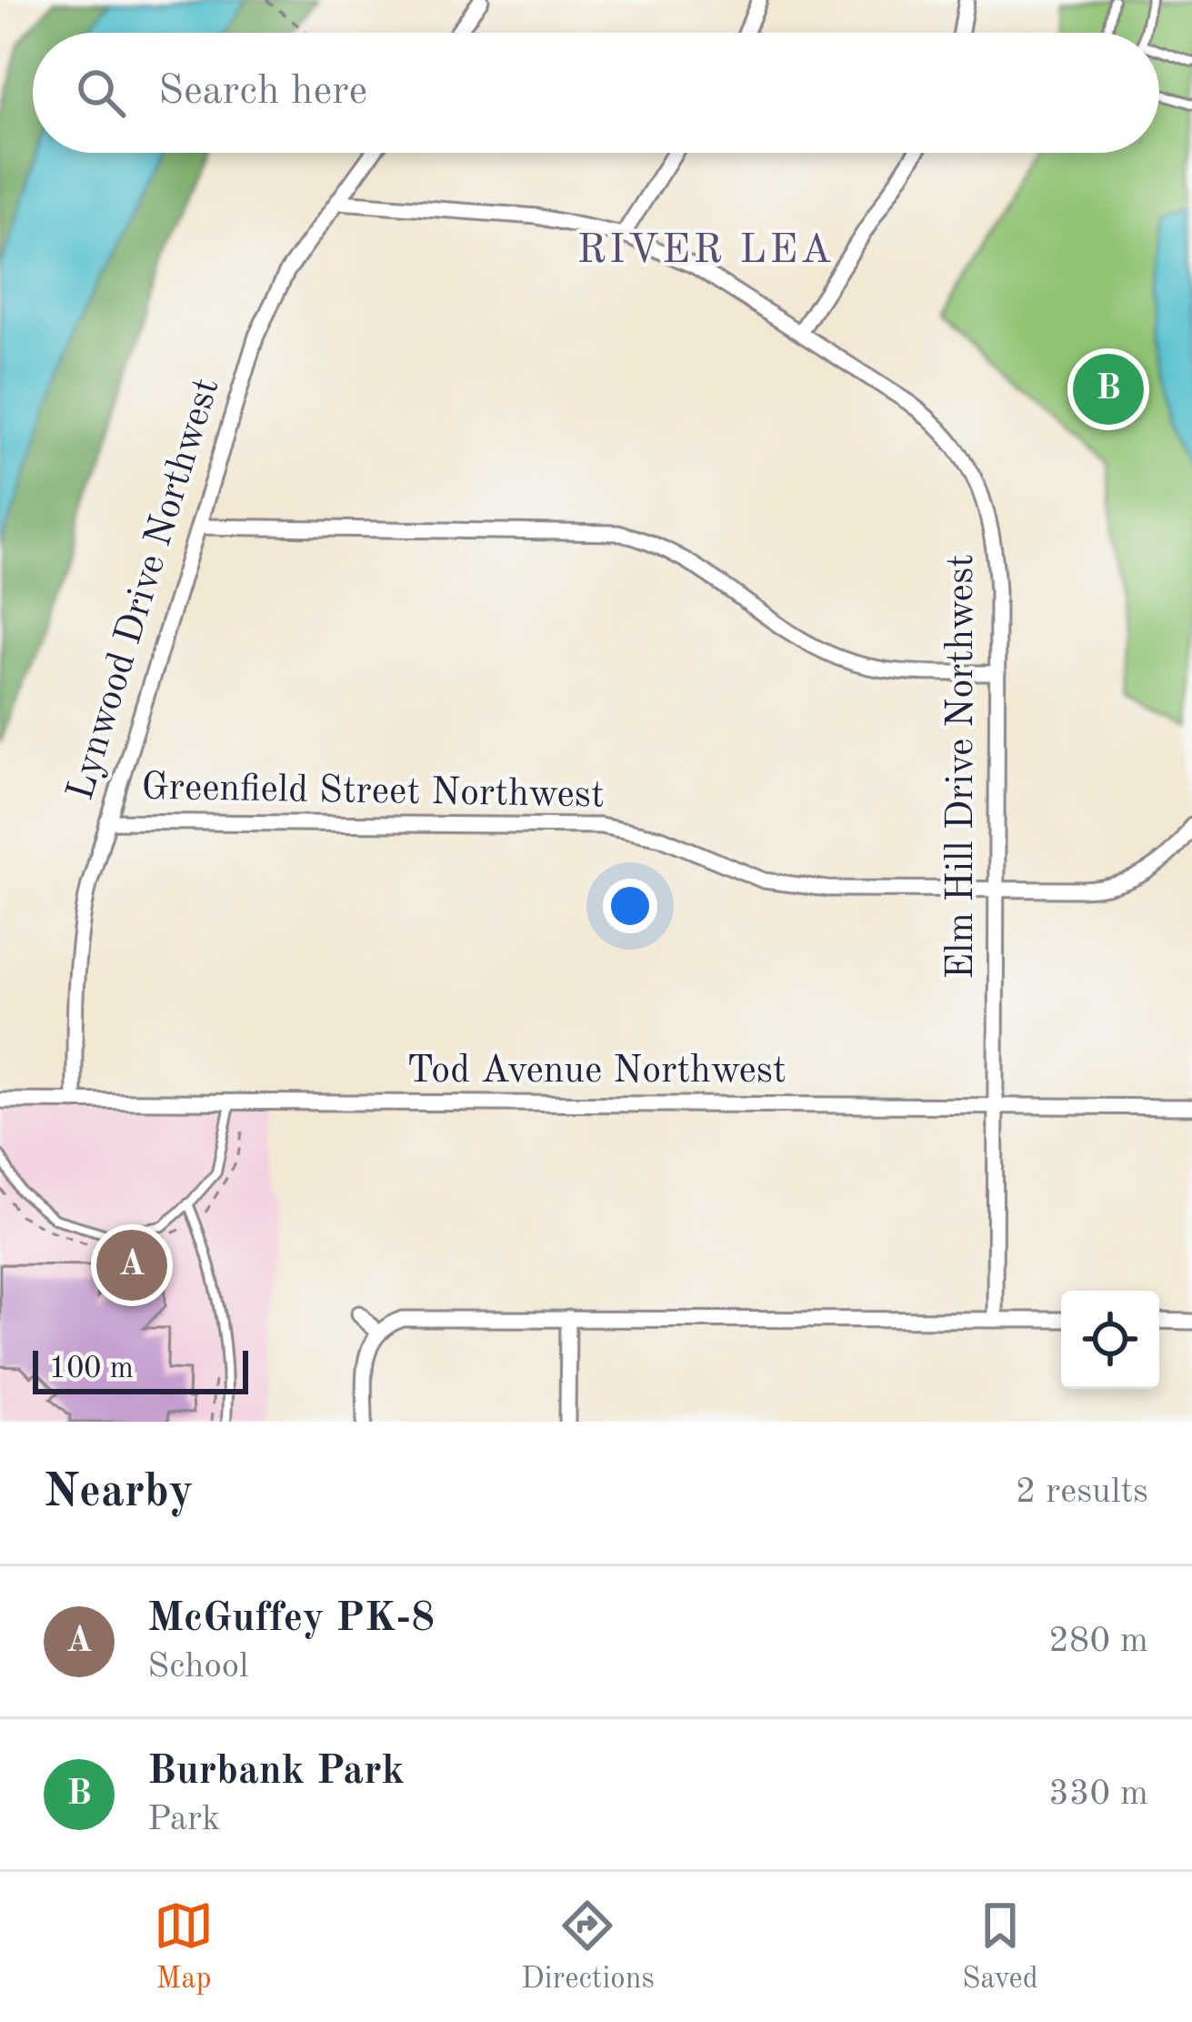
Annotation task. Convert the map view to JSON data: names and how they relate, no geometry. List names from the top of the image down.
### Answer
{
  "streets": {
    "street": [
      "Lynwood Drive Northwest",
      "Elm Hill Drive Northwest",
      "Greenfield Street Northwest",
      "Tod Avenue Northwest"
    ]
  },
  "crossings": [
    ["Lynwood Drive Northwest", "Elm Hill Drive Northwest"],
    ["Lynwood Drive Northwest", "Greenfield Street Northwest"],
    ["Lynwood Drive Northwest", "Tod Avenue Northwest"],
    ["Elm Hill Drive Northwest", "Greenfield Street Northwest"],
    ["Elm Hill Drive Northwest", "Tod Avenue Northwest"]
  ],
  "districts": ["RIVER LEA"],
  "scale_bar": "100 m",
  "page": {
    "search": "Search here",
    "pins": ["B", "A"],
    "scale": "100 m",
    "heading": ["Nearby", "2 results"],
    "list": [
      {
        "mark": "A",
        "name": "McGuffey PK-8",
        "note": "School",
        "value": "280 m"
      },
      {
        "mark": "B",
        "name": "Burbank Park",
        "note": "Park",
        "value": "330 m"
      }
    ],
    "nav": ["Map", "Directions", "Saved"]
  }
}
